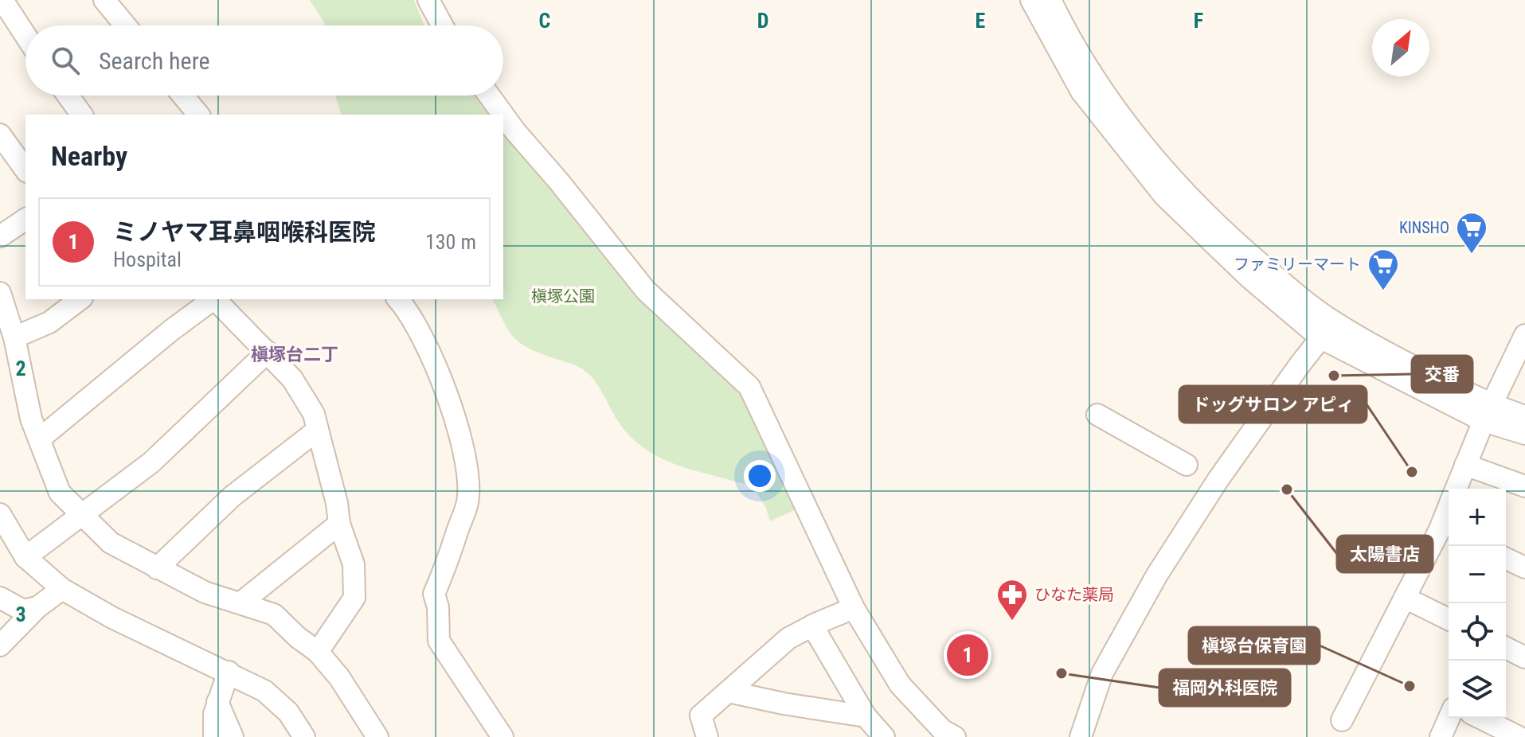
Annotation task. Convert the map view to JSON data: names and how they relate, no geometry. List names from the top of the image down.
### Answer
{
  "districts": ["槇塚台二丁"],
  "parks": ["槇塚公園"],
  "places": {
    "supermarket": ["KINSHO", "ファミリーマート"],
    "other": [
      "交番",
      "ドッグサロン アピィ",
      "太陽書店",
      "福岡外科医院",
      "槇塚台保育園"
    ],
    "pharmacy": ["ひなた薬局"]
  },
  "north": "top right",
  "page": {
    "search": "Search here",
    "heading": "Nearby",
    "list": [
      {
        "mark": "1",
        "name": "ミノヤマ耳鼻咽喉科医院",
        "note": "Hospital",
        "value": "130 m"
      }
    ],
    "map_buttons": ["+", "−"],
    "pins": "1"
  },
  "grid": {
    "columns": [
      "C",
      "D",
      "E",
      "F"
    ],
    "rows": ["2", "3"]
  }
}
